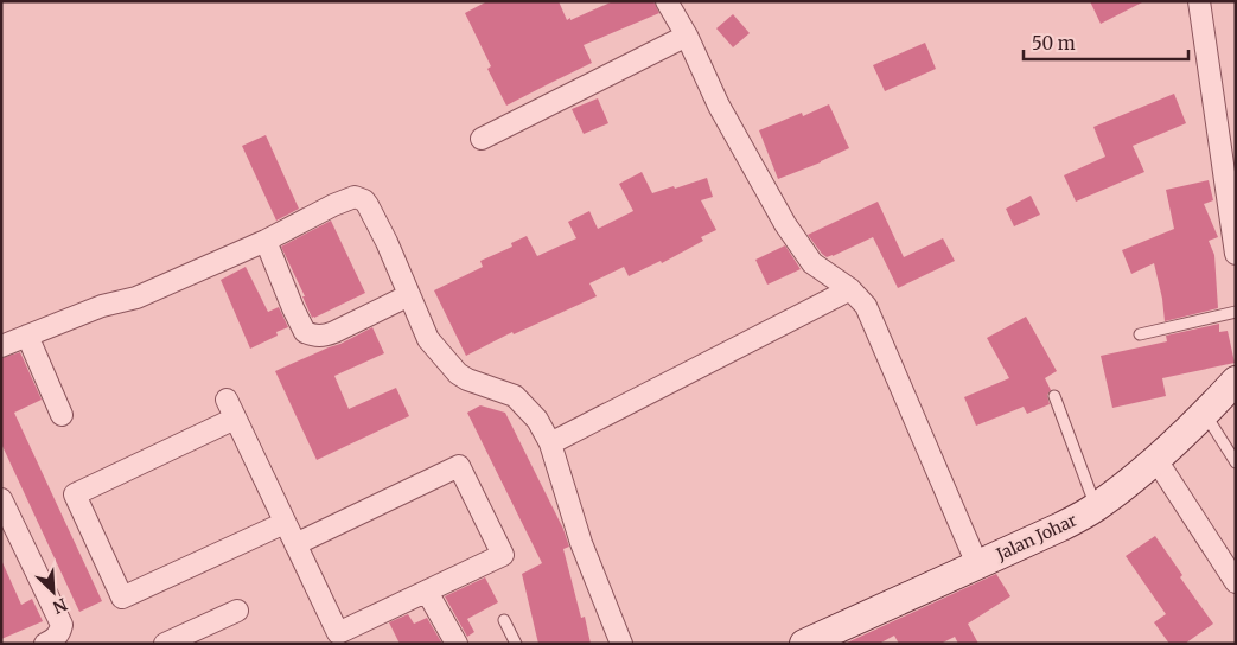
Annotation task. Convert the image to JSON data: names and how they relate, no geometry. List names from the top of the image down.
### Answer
{
  "streets": {
    "street": ["Jalan Johar"]
  },
  "scale_bar": "50 m",
  "north": "bottom right"
}
